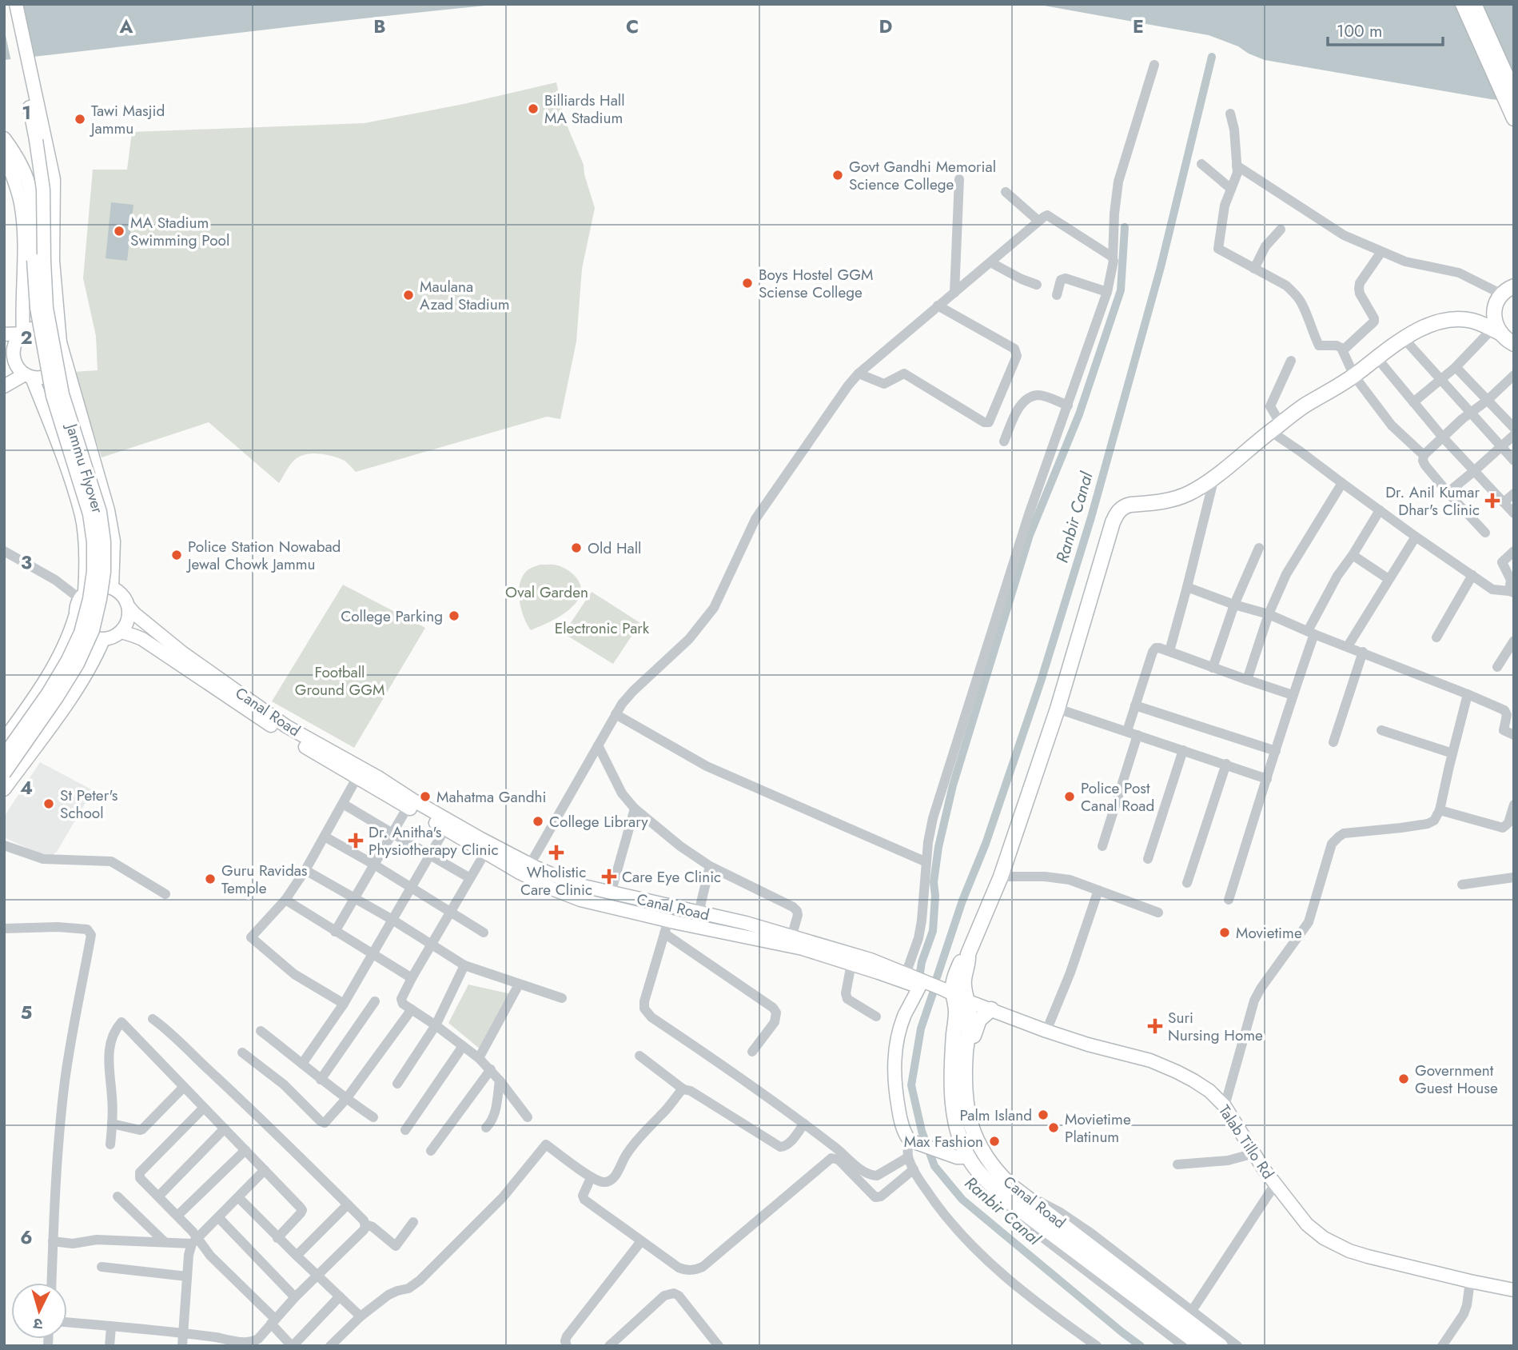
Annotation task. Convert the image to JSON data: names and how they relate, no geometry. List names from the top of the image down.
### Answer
{
  "streets": {
    "highway": ["Canal Road"],
    "main road": ["Jammu Flyover", "Talab Tillo Rd"]
  },
  "crossings": [
    ["Canal Road", "Talab Tillo Rd"]
  ],
  "water": ["Ranbir Canal"],
  "parks": ["Oval Garden", "Electronic Park", "Football Ground GGM"],
  "places": {
    "other": [
      "Billiards Hall MA Stadium",
      "Tawi Masjid Jammu",
      "Govt Gandhi Memorial Science College",
      "MA Stadium Swimming Pool",
      "Boys Hostel GGM Sciense College",
      "Maulana Azad Stadium",
      "Old Hall",
      "Police Station Nowabad Jewal Chowk Jammu",
      "College Parking",
      "Mahatma Gandhi",
      "Police Post Canal Road",
      "St Peter's School",
      "College Library",
      "Guru Ravidas Temple",
      "Movietime",
      "Government Guest House",
      "Palm Island",
      "Movietime Platinum",
      "Max Fashion"
    ],
    "health": [
      "Dr. Anil Kumar Dhar's Clinic",
      "Dr. Anitha's Physiotherapy Clinic",
      "Wholistic Care Clinic",
      "Care Eye Clinic",
      "Suri Nursing Home"
    ]
  },
  "scale_bar": "100 m",
  "north": "bottom",
  "grid": {
    "columns": [
      "A",
      "B",
      "C",
      "D",
      "E"
    ],
    "rows": [
      "1",
      "2",
      "3",
      "4",
      "5",
      "6"
    ]
  }
}
